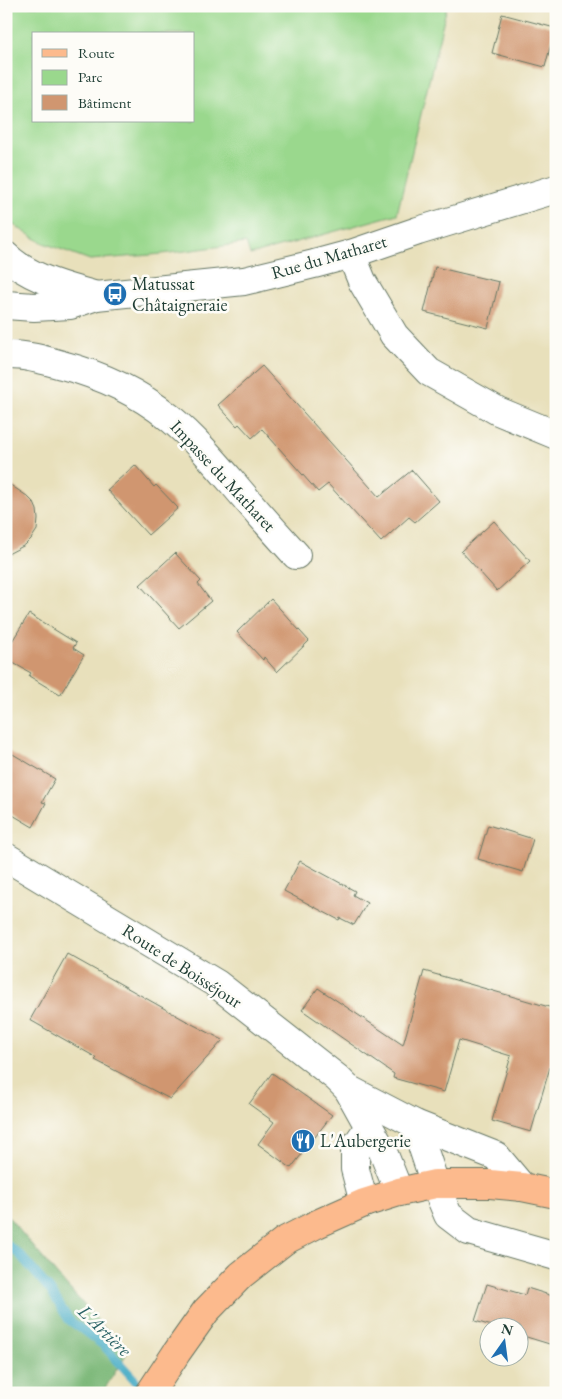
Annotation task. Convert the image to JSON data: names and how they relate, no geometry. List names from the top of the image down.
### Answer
{
  "streets": {
    "street": ["Rue du Matharet", "Impasse du Matharet", "Route de Boisséjour"]
  },
  "water": ["L'Artière"],
  "places": {
    "bus stop": ["Matussat Châtaigneraie"],
    "restaurant": ["L'Aubergerie"]
  },
  "legend": ["Route", "Parc", "Bâtiment"],
  "north": "top"
}
